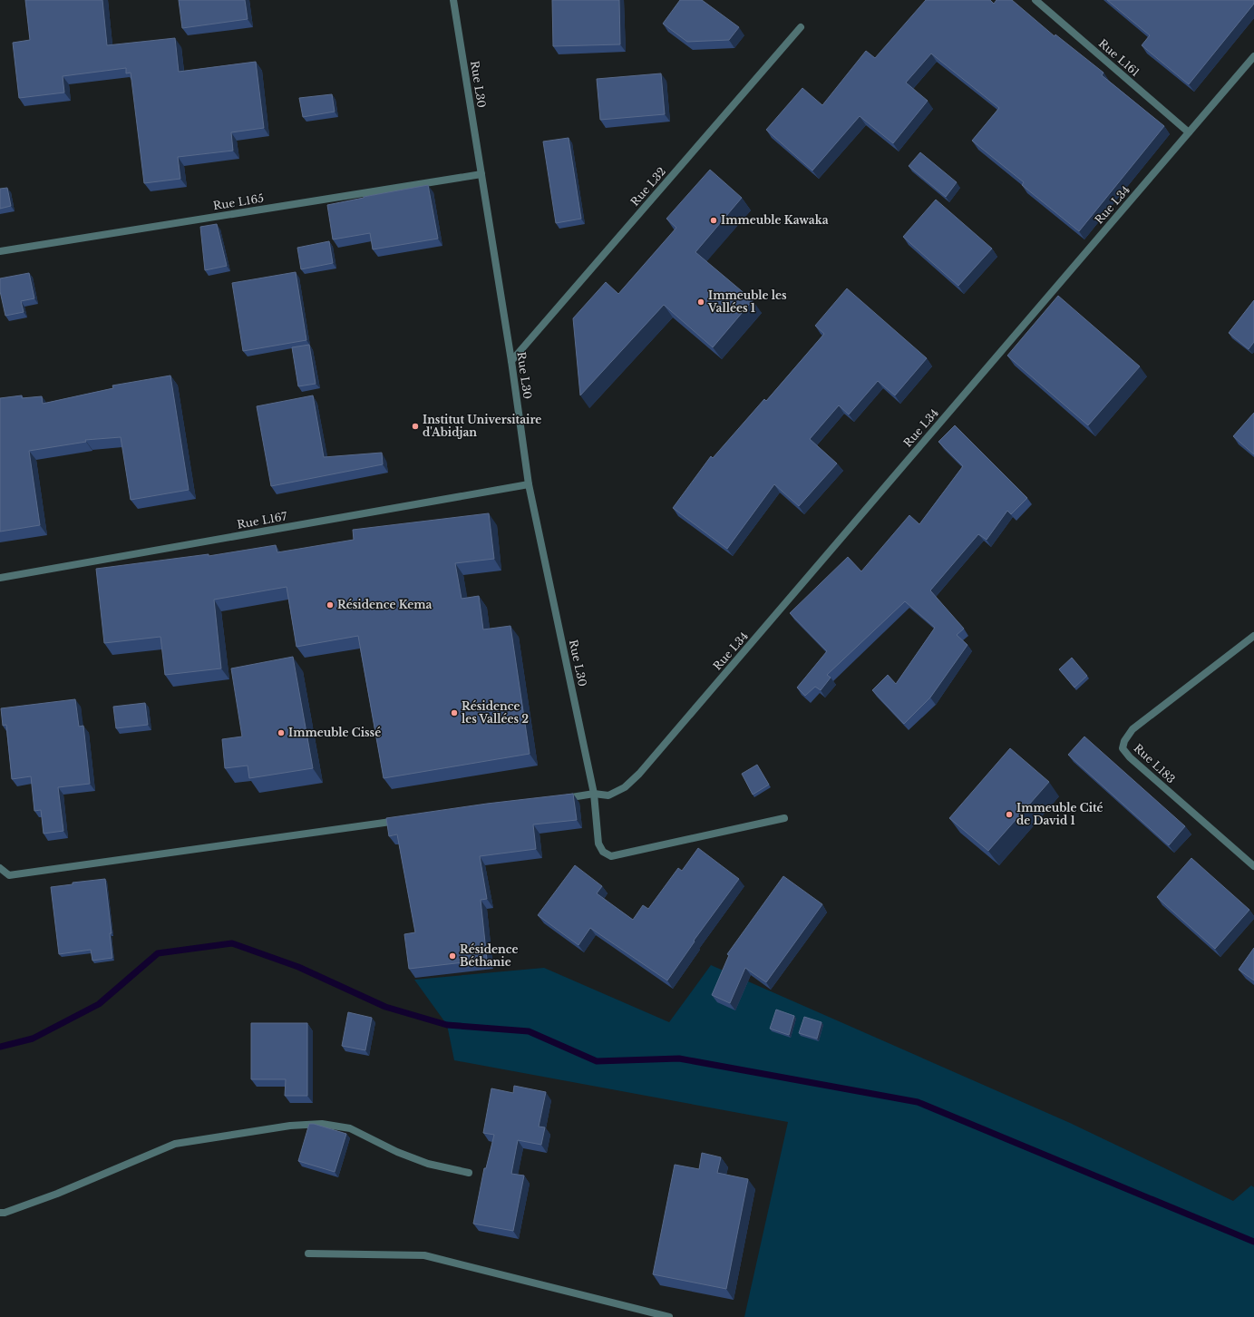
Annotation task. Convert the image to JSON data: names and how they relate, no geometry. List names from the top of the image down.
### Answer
{
  "streets": {
    "street": [
      "Rue L161",
      "Rue L30",
      "Rue L32",
      "Rue L165",
      "Rue L34",
      "Rue L167",
      "Rue L183"
    ]
  },
  "crossings": [
    ["Rue L161", "Rue L34"],
    ["Rue L30", "Rue L32"],
    ["Rue L30", "Rue L165"],
    ["Rue L30", "Rue L34"],
    ["Rue L30", "Rue L167"]
  ],
  "places": [
    "Immeuble Kawaka",
    "Immeuble les Vallées 1",
    "Institut Universitaire d'Abidjan",
    "Résidence Kema",
    "Résidence les Vallées 2",
    "Immeuble Cissé",
    "Immeuble Cité de David 1",
    "Résidence Béthanie"
  ]
}
